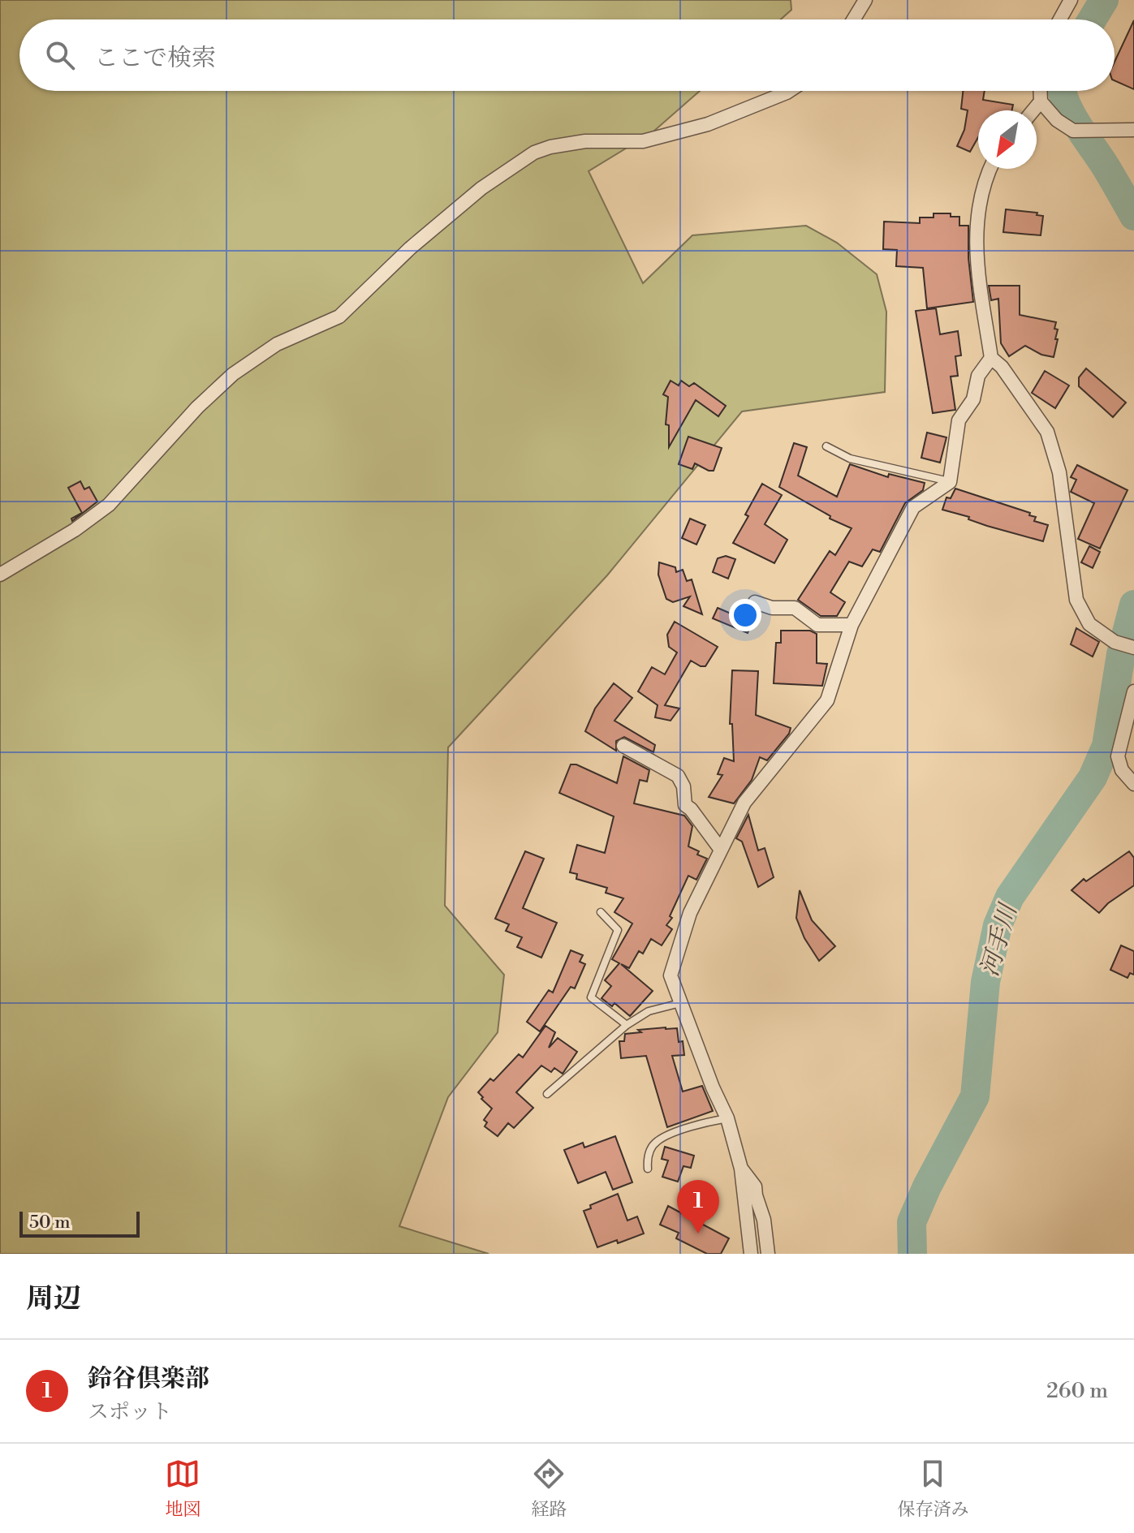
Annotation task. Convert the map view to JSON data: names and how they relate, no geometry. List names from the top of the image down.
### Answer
{
  "water": ["河手川"],
  "scale_bar": "50 m",
  "north": "bottom left",
  "page": {
    "search": "ここで検索",
    "pins": "1",
    "scale": "50 m",
    "heading": "周辺",
    "list": [
      {
        "mark": "1",
        "name": "鈴谷倶楽部",
        "note": "スポット",
        "value": "260 m"
      }
    ],
    "nav": ["地図", "経路", "保存済み"]
  }
}
